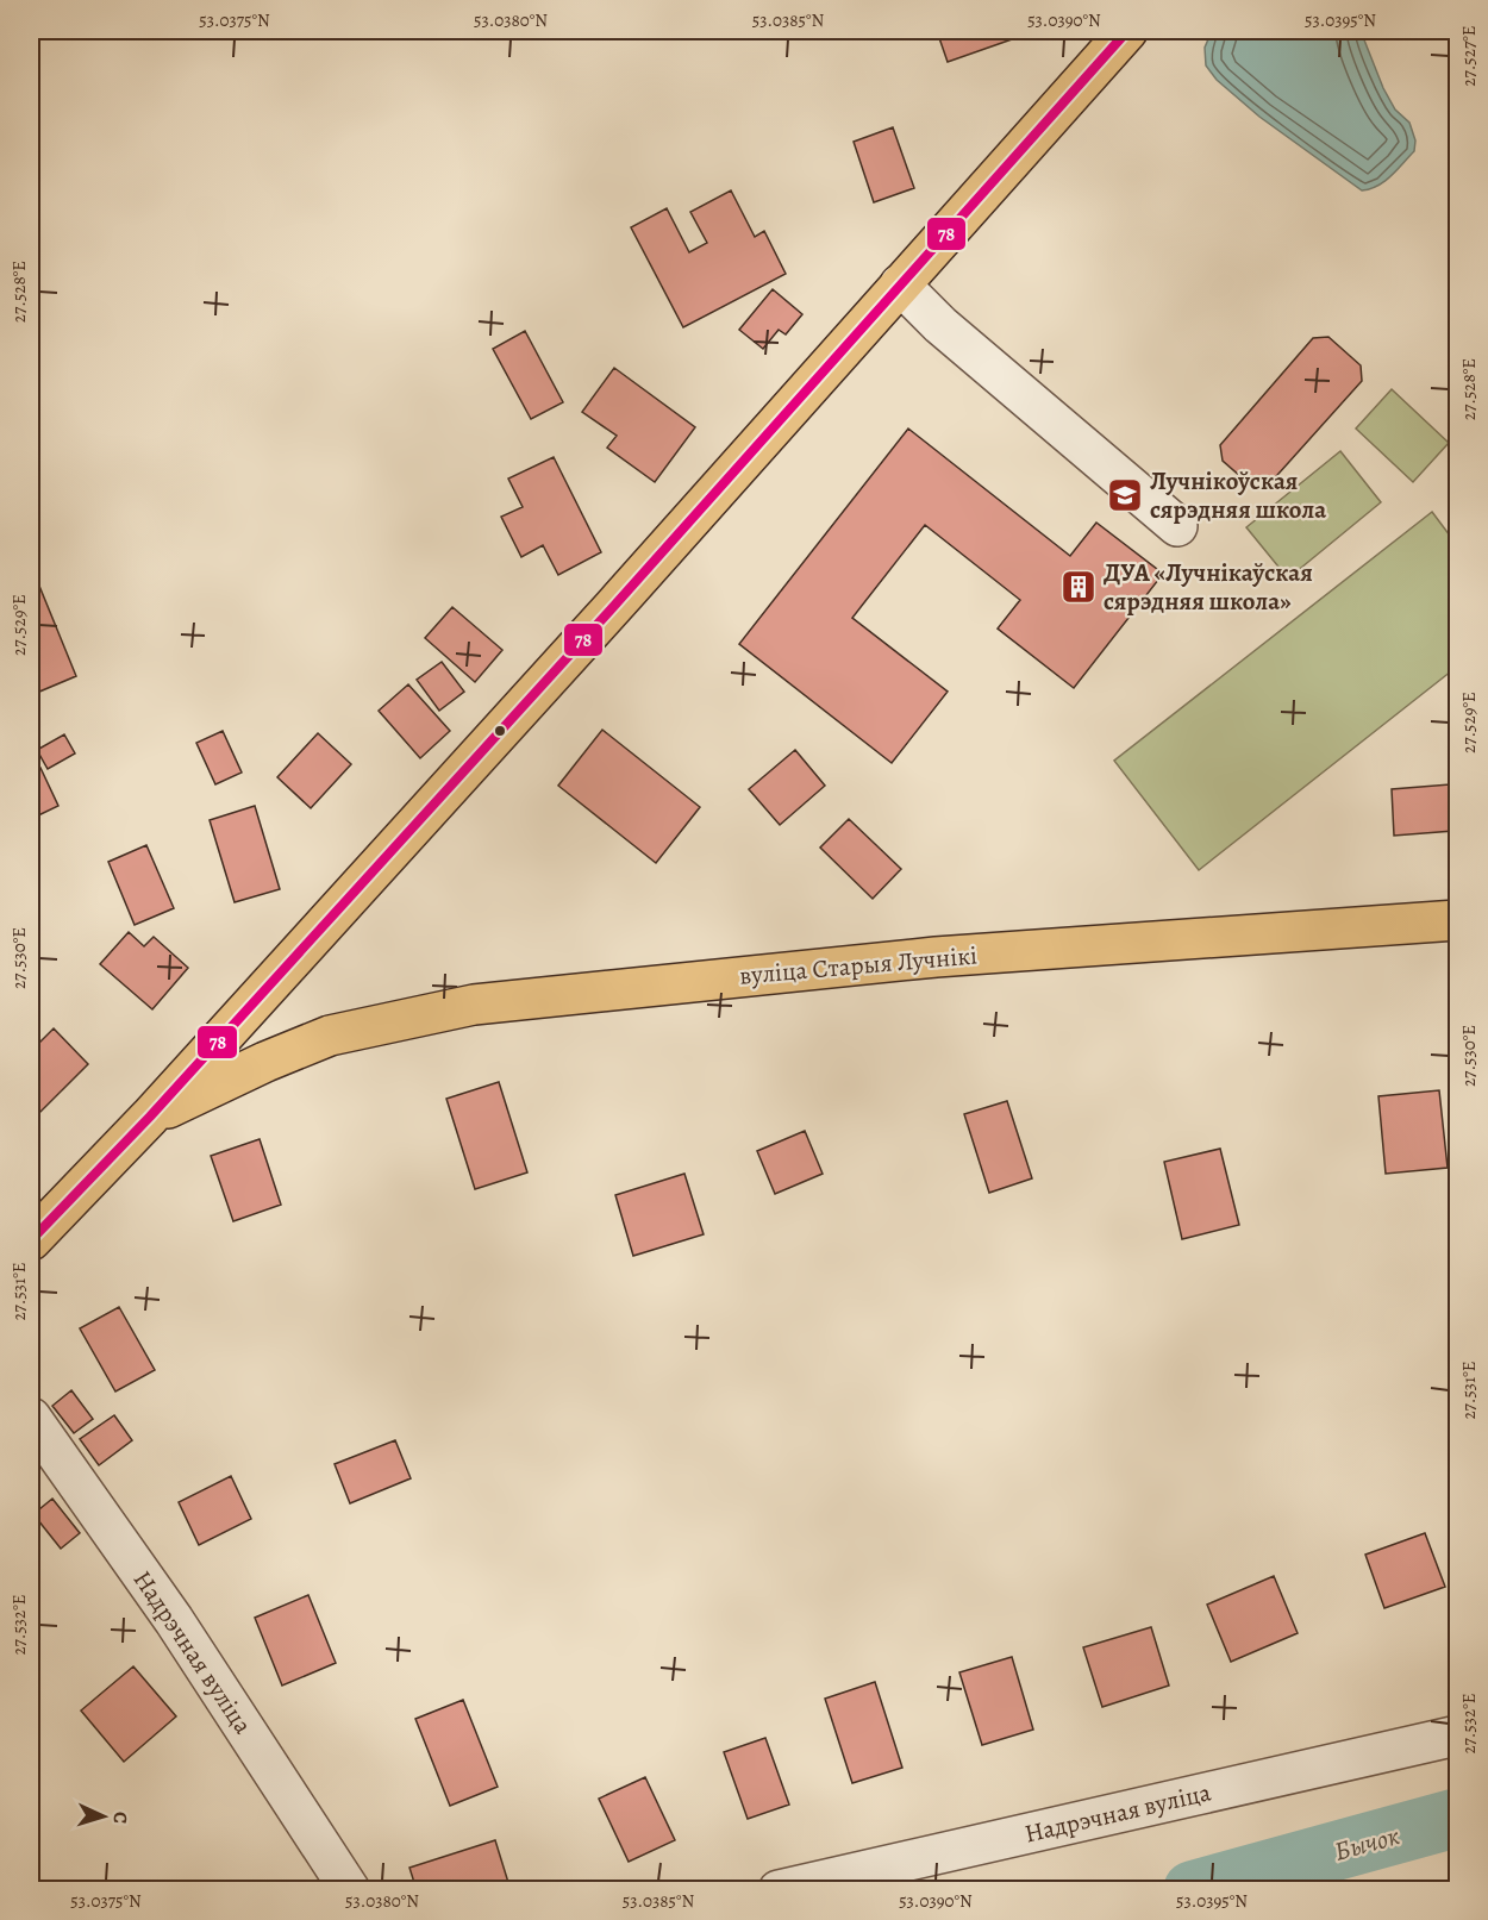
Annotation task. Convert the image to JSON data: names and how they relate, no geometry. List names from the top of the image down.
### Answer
{
  "streets": {
    "main road": ["вуліца Старыя Лучнікі"],
    "street": ["Надрэчная вуліца"]
  },
  "water": ["Бычок"],
  "places": {
    "school or university": ["Лучнікоўская сярэдняя школа"],
    "building": ["ДУА «Лучнікаўская сярэдняя школа»"]
  },
  "lines": ["transit line 78"],
  "north": "right",
  "coordinates": [
    "53.0375°N",
    "53.0380°N",
    "53.0385°N",
    "53.0390°N",
    "53.0395°N",
    "27.527°E",
    "27.528°E",
    "27.529°E",
    "27.530°E",
    "27.531°E",
    "27.532°E"
  ]
}
